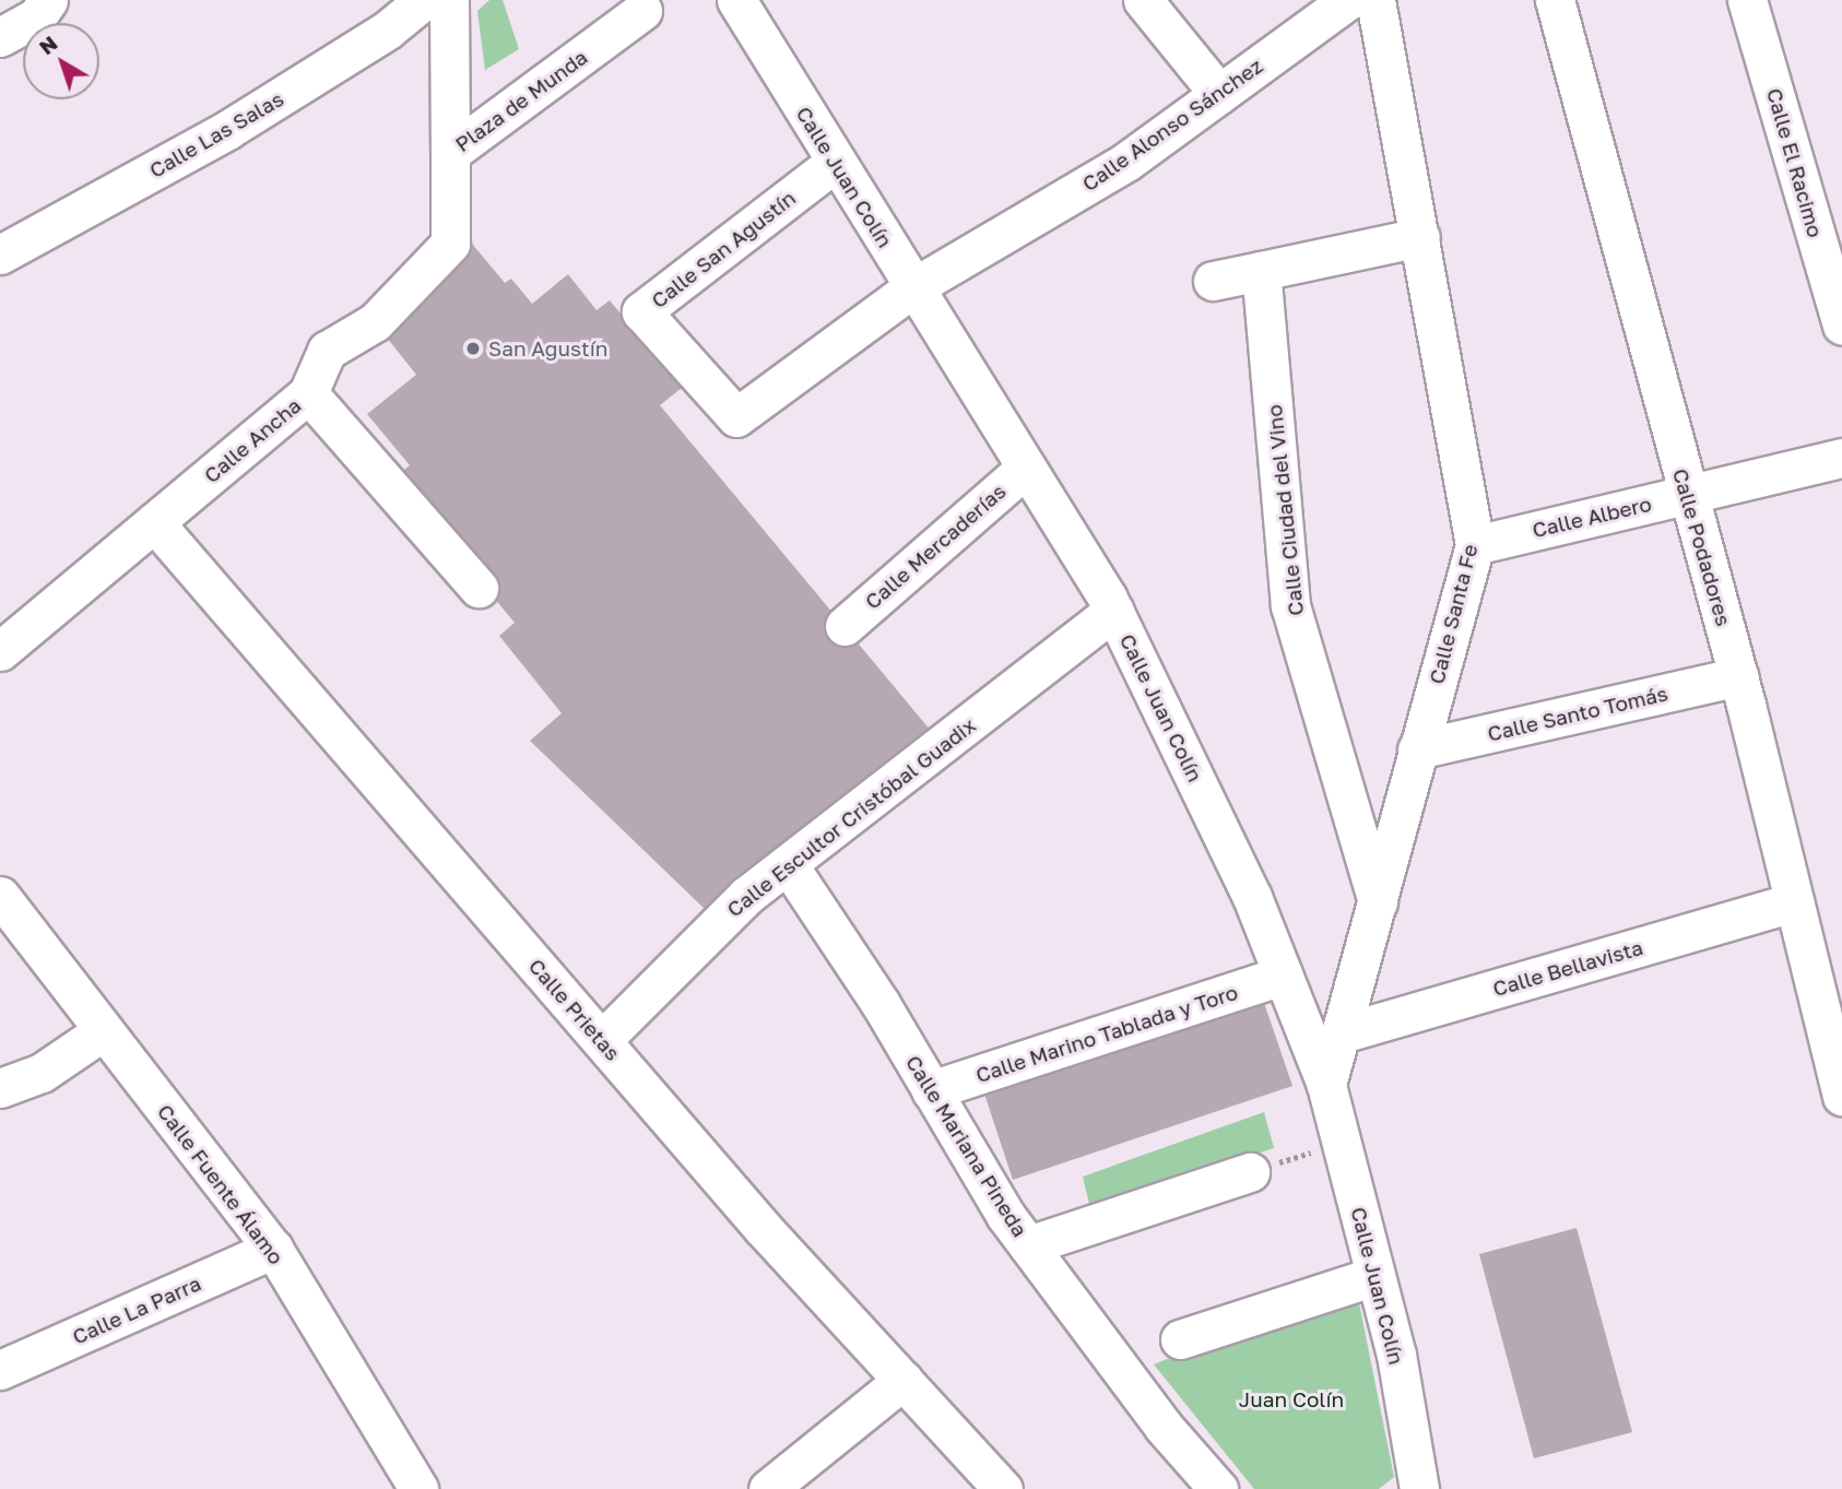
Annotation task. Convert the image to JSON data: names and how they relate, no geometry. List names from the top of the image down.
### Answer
{
  "streets": {
    "street": [
      "Plaza de Munda",
      "Calle Alonso Sánchez",
      "Calle Las Salas",
      "Calle El Racimo",
      "Calle Juan Colín",
      "Calle San Agustín",
      "Calle Ancha",
      "Calle Ciudad del Vino",
      "Calle Albero",
      "Calle Mercaderías",
      "Calle Podadores",
      "Calle Santa Fe",
      "Calle Santo Tomás",
      "Calle Escultor Cristóbal Guadix",
      "Calle Bellavista",
      "Calle Prietas",
      "Calle Marino Tablada y Toro",
      "Calle Mariana Pineda",
      "Calle Fuente Álamo",
      "Calle La Parra"
    ]
  },
  "crossings": [
    ["Plaza de Munda", "Calle Ancha"],
    ["Calle Alonso Sánchez", "Calle Juan Colín"],
    ["Calle Alonso Sánchez", "Calle San Agustín"],
    ["Calle Juan Colín", "Calle San Agustín"],
    ["Calle Juan Colín", "Calle Mercaderías"],
    ["Calle Juan Colín", "Calle Santa Fe"],
    ["Calle Juan Colín", "Calle Escultor Cristóbal Guadix"],
    ["Calle Juan Colín", "Calle Marino Tablada y Toro"],
    ["Calle Ancha", "Calle Prietas"],
    ["Calle Ciudad del Vino", "Calle Santa Fe"],
    ["Calle Albero", "Calle Podadores"],
    ["Calle Albero", "Calle Santa Fe"],
    ["Calle Podadores", "Calle Santo Tomás"],
    ["Calle Podadores", "Calle Bellavista"],
    ["Calle Santa Fe", "Calle Santo Tomás"],
    ["Calle Santa Fe", "Calle Bellavista"],
    ["Calle Escultor Cristóbal Guadix", "Calle Prietas"],
    ["Calle Escultor Cristóbal Guadix", "Calle Mariana Pineda"],
    ["Calle Marino Tablada y Toro", "Calle Mariana Pineda"],
    ["Calle Fuente Álamo", "Calle La Parra"]
  ],
  "parks": ["Juan Colín"],
  "places": ["San Agustín"],
  "north": "top left"
}
